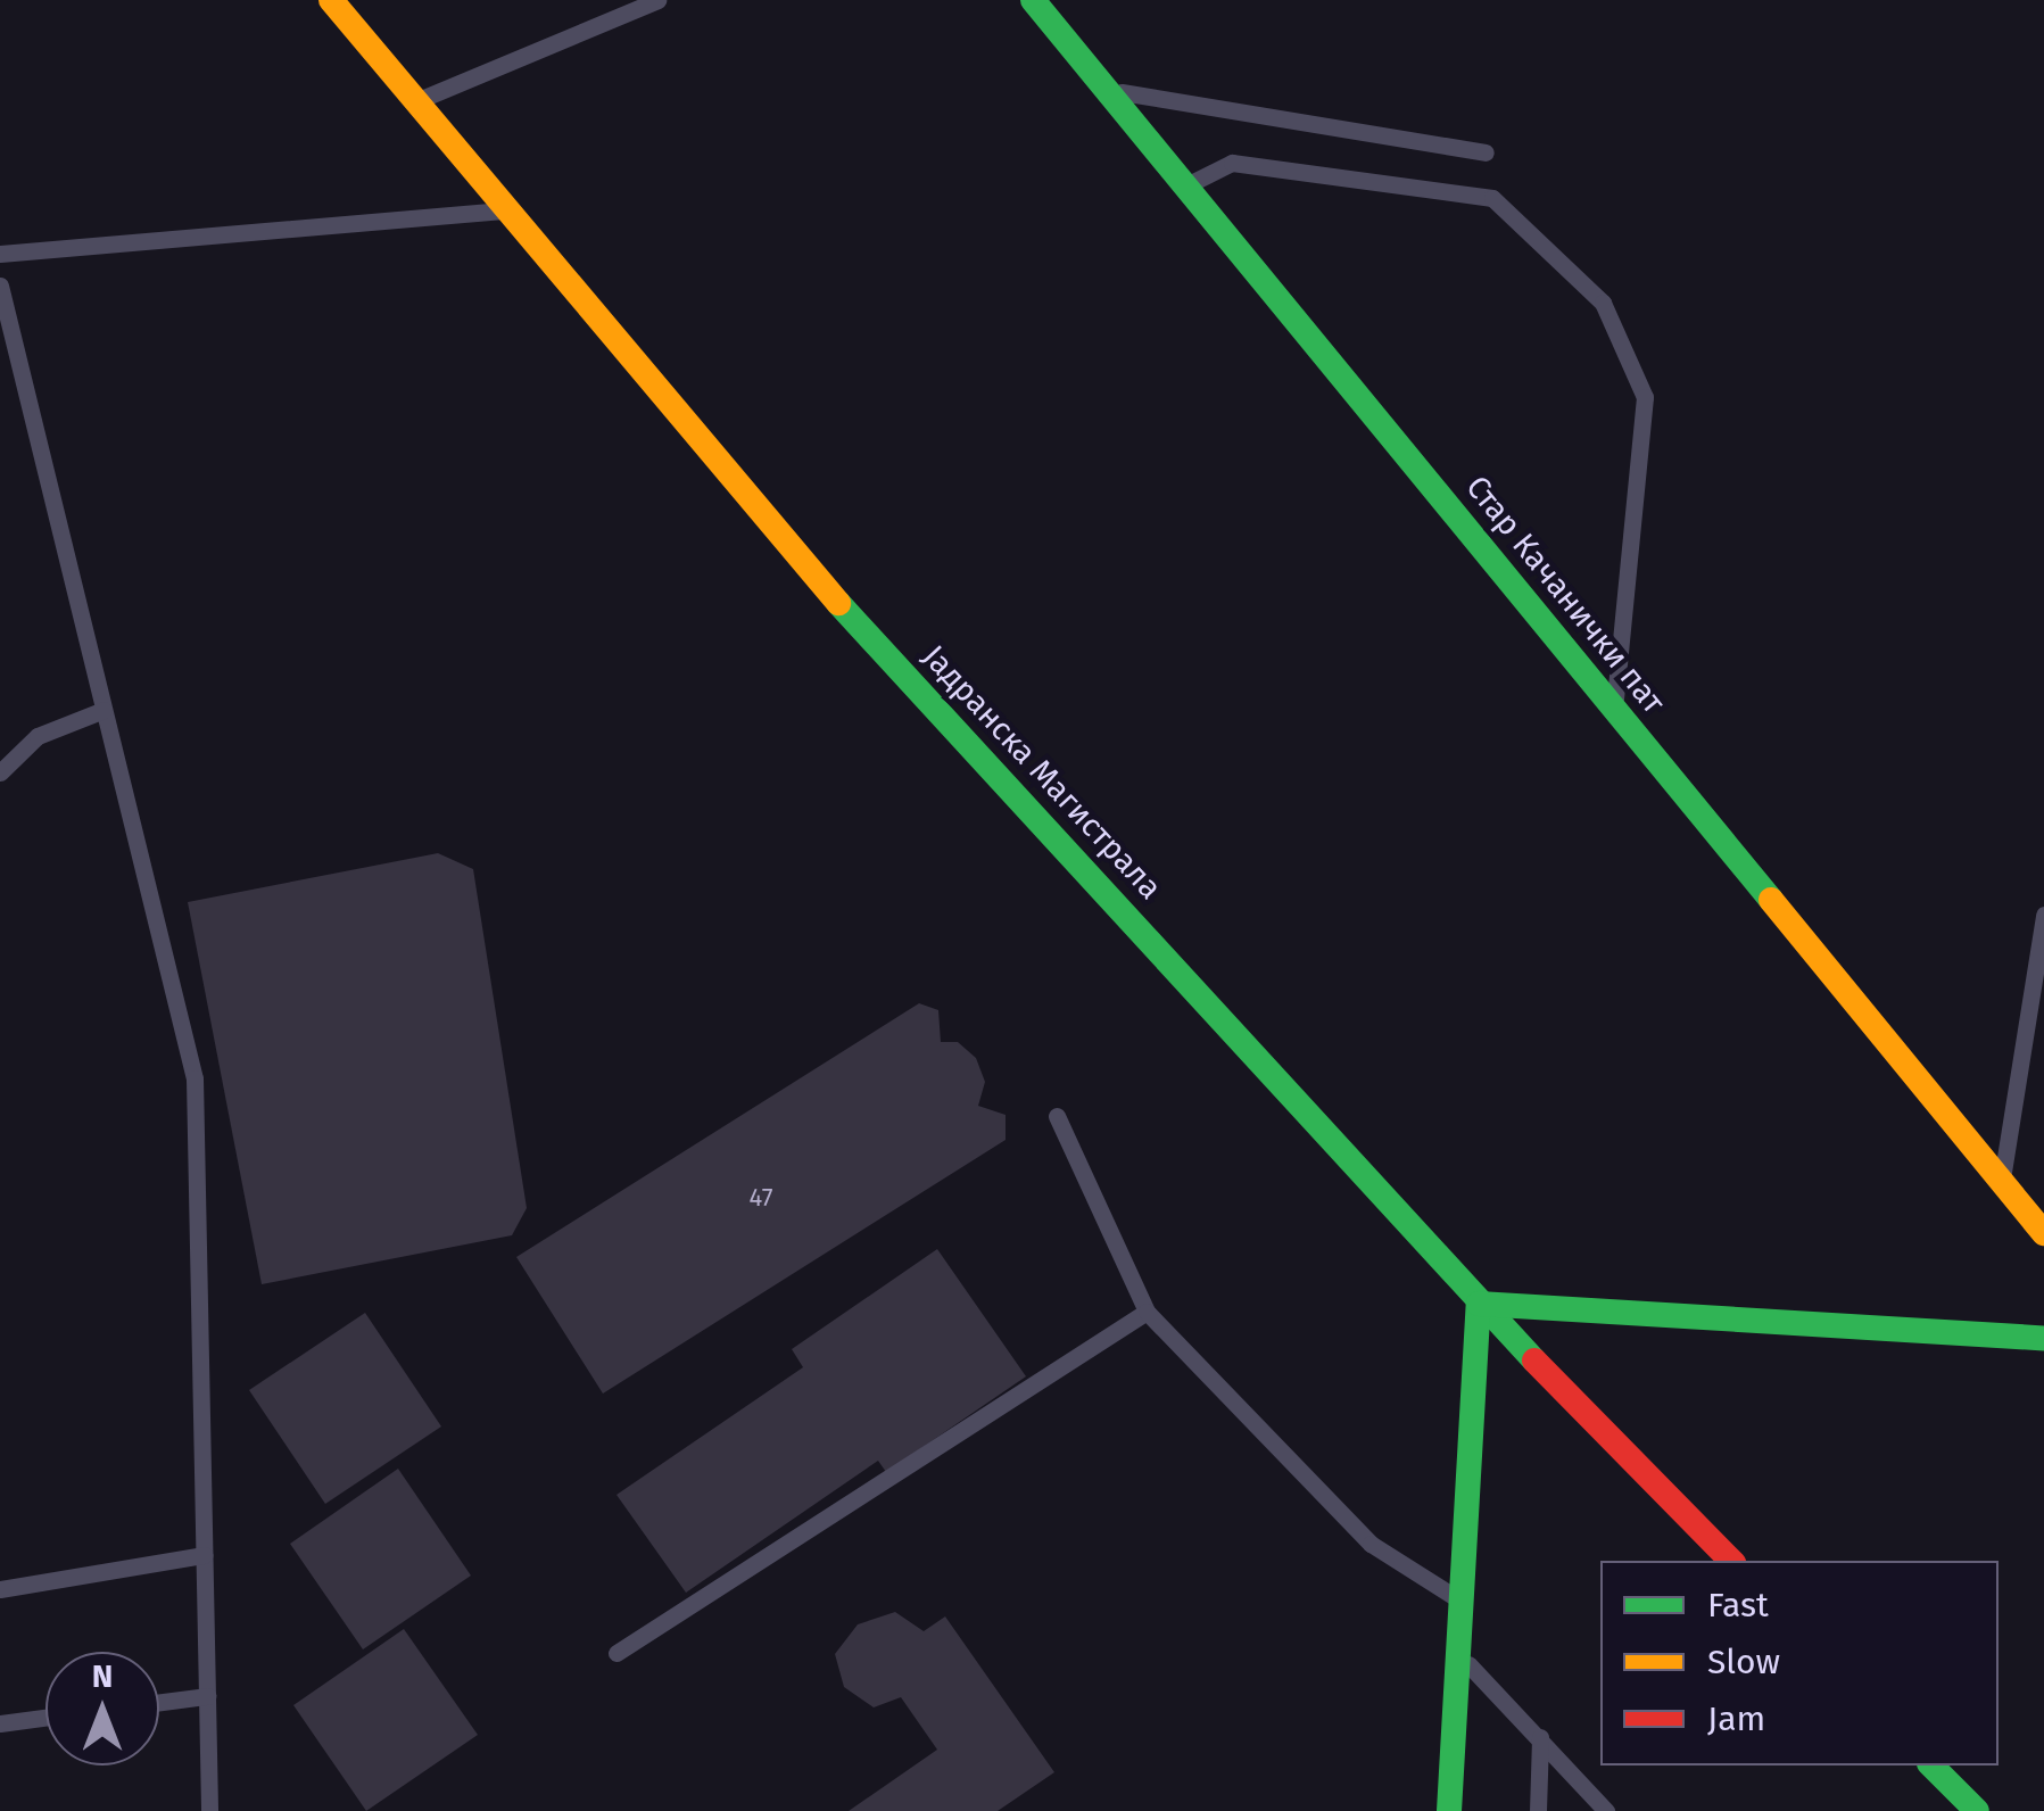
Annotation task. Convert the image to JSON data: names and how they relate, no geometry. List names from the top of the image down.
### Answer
{
  "streets": {
    "street": ["Стар Качанички пат", "Јадранска Магистрала"]
  },
  "house_numbers": ["47"],
  "legend": ["Fast", "Slow", "Jam"],
  "north": "top"
}
